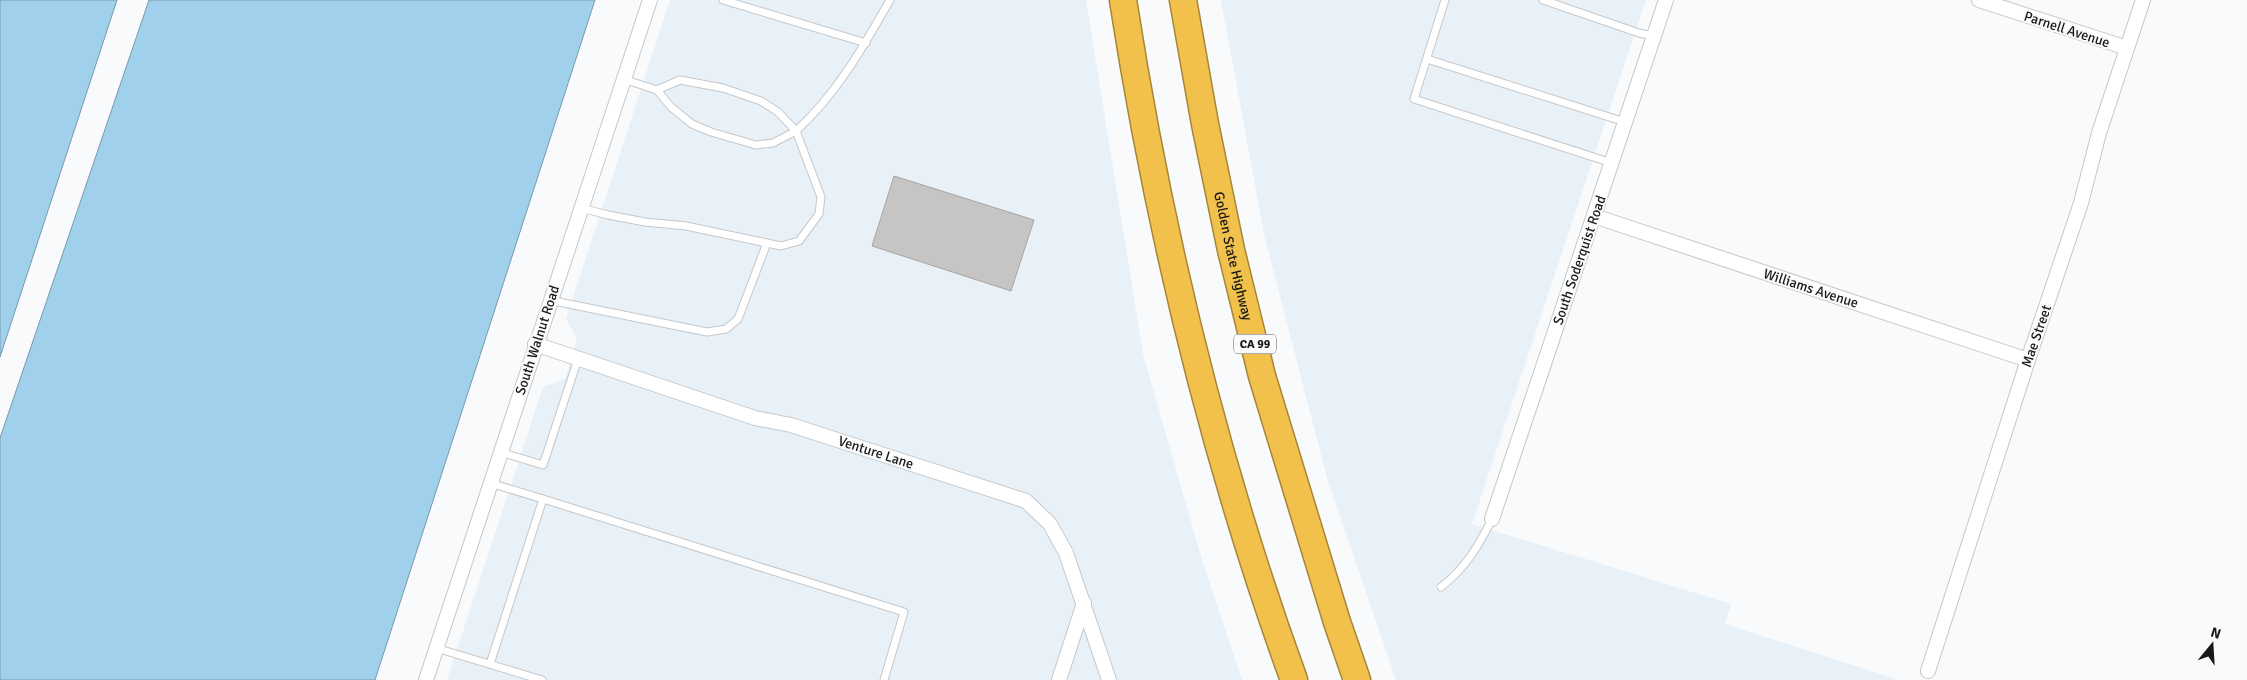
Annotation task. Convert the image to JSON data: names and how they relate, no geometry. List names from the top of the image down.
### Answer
{
  "streets": {
    "highway": ["Golden State Highway", "CA 99"],
    "street": [
      "Parnell Avenue",
      "South Soderquist Road",
      "Williams Avenue",
      "Mae Street",
      "South Walnut Road",
      "Venture Lane"
    ]
  },
  "crossings": [
    ["Parnell Avenue", "Mae Street"],
    ["South Soderquist Road", "Williams Avenue"],
    ["Williams Avenue", "Mae Street"],
    ["South Walnut Road", "Venture Lane"]
  ],
  "north": "top"
}
